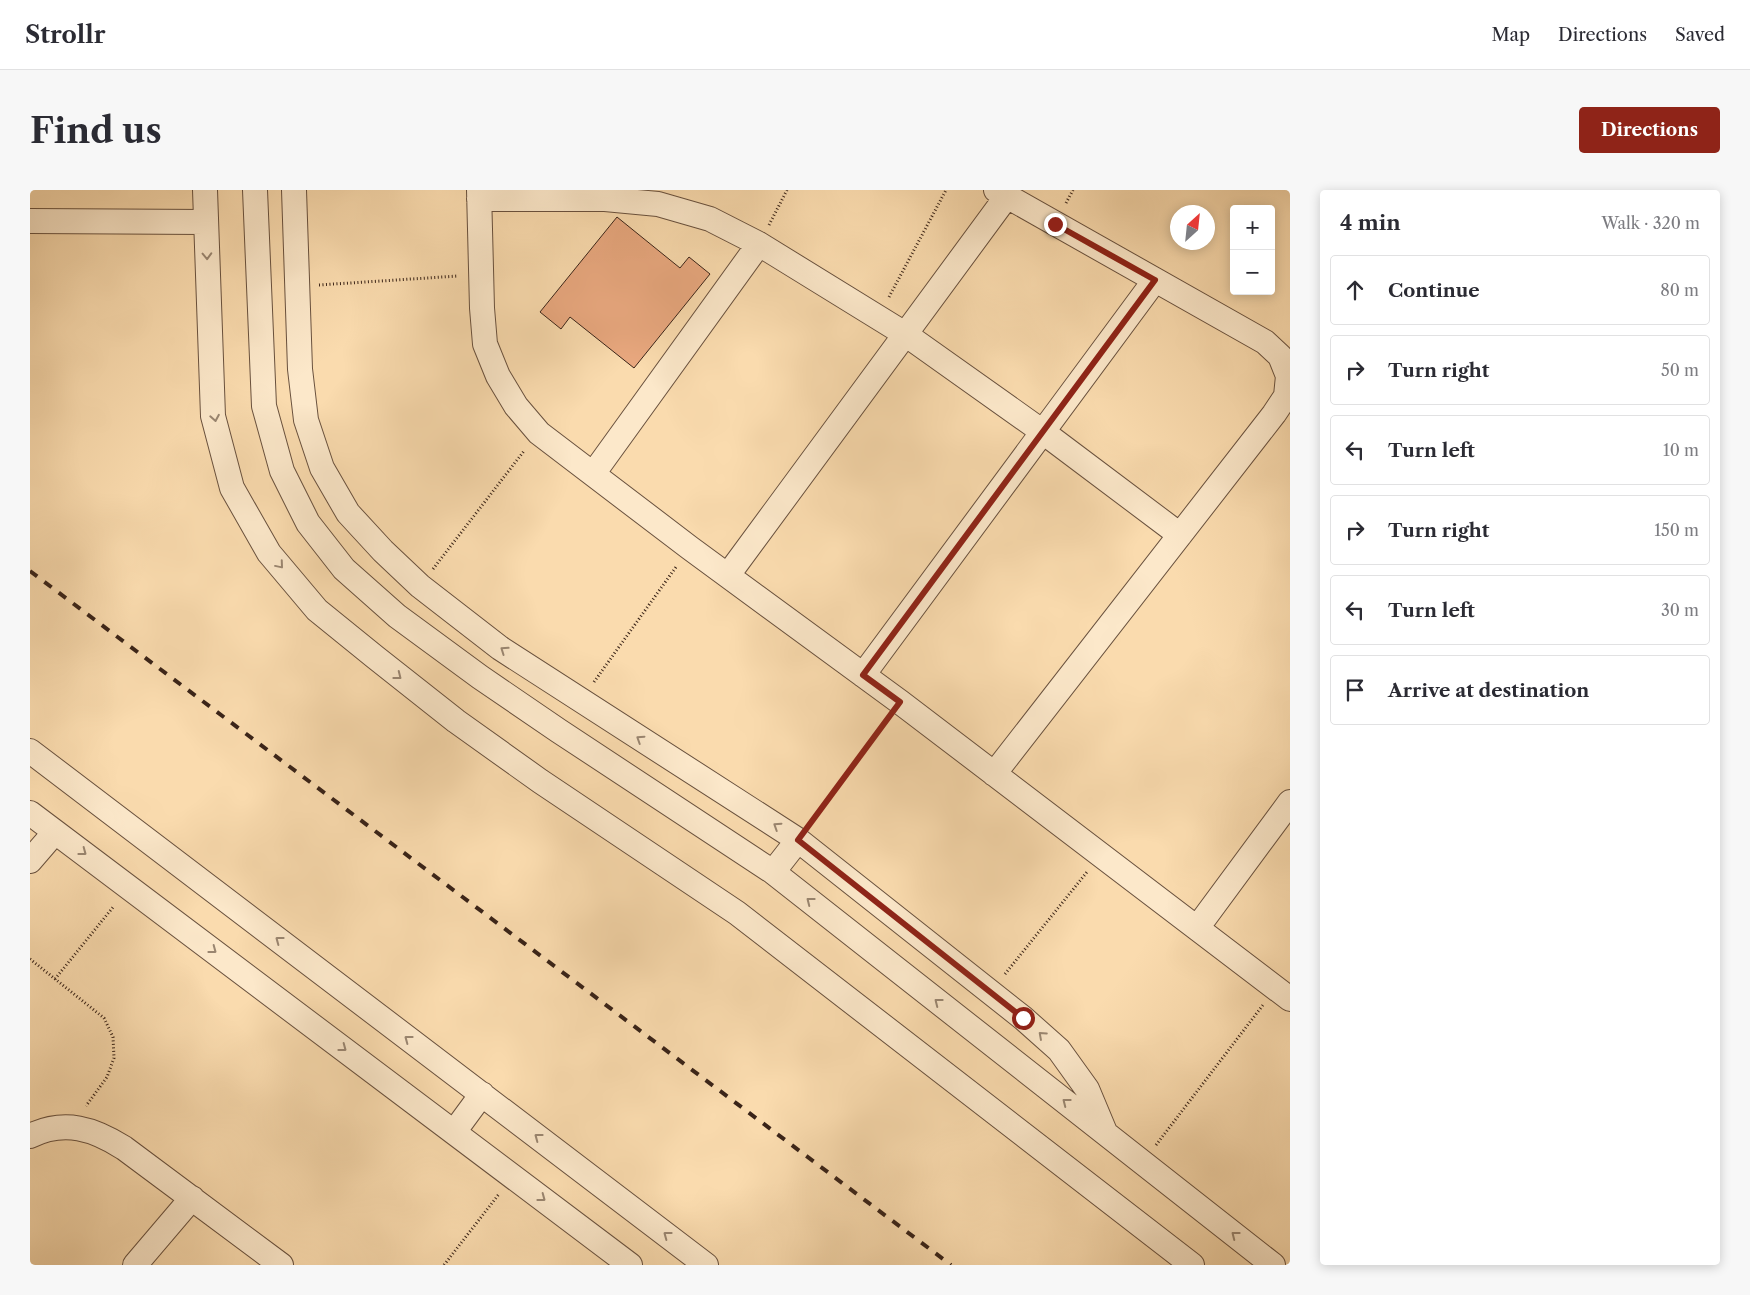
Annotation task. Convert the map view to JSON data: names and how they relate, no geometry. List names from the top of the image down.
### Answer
{
  "north": "top right",
  "page": {
    "header": "Strollr",
    "nav": ["Map", "Directions", "Saved"],
    "buttons": "Directions",
    "title": "Find us",
    "heading": ["4 min", "Walk · 320 m"],
    "map_buttons": ["+", "−"],
    "list": [
      ["Continue", "80 m"],
      ["Turn right", "50 m"],
      ["Turn left", "10 m"],
      ["Turn right", "150 m"],
      ["Turn left", "30 m"],
      "Arrive at destination"
    ]
  }
}
